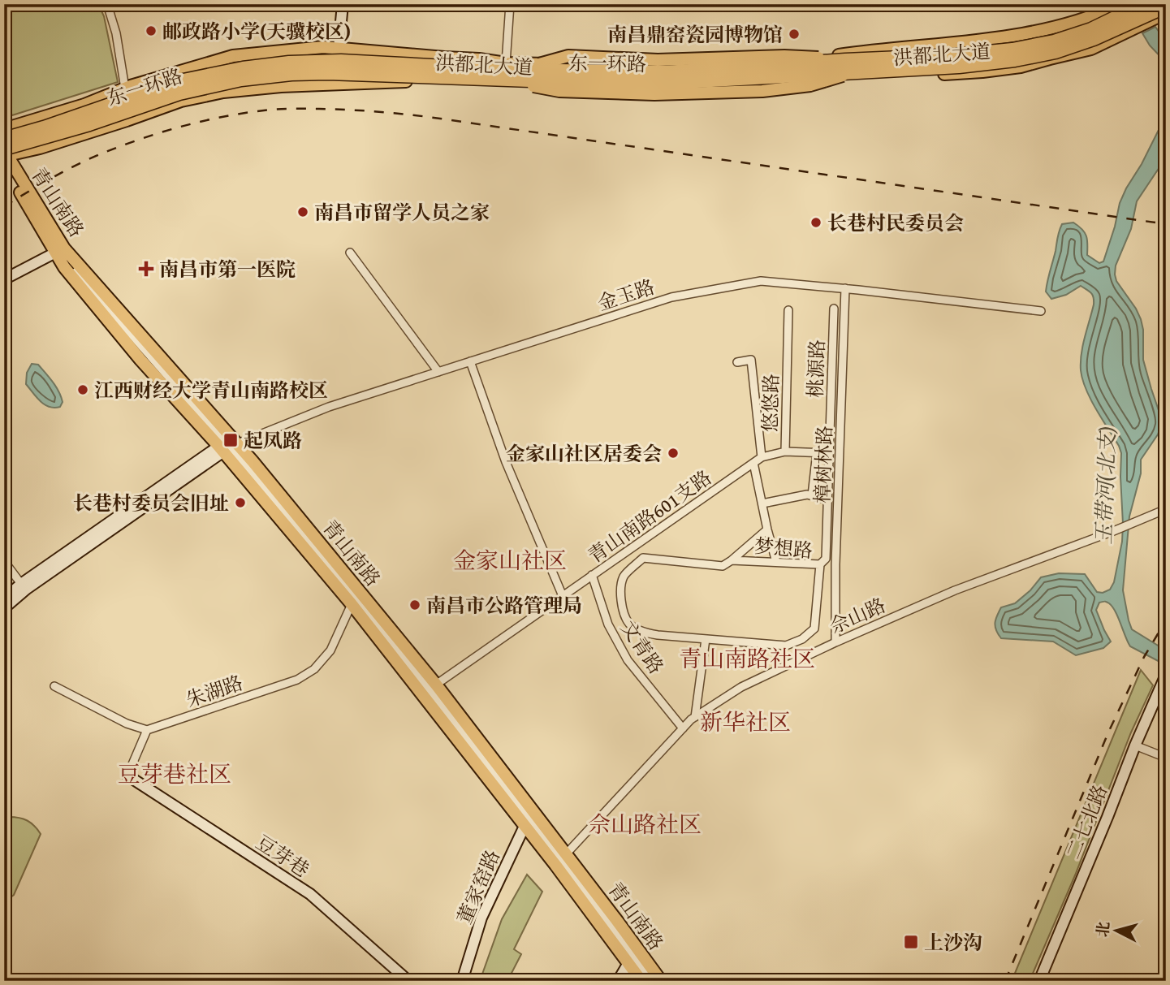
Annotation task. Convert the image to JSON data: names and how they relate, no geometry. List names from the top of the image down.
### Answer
{
  "streets": {
    "highway": ["东一环路"],
    "main road": [
      "洪都北大道",
      "青山南路",
      "二七北路",
      "豆芽巷",
      "董家窑路"
    ],
    "street": [
      "金玉路",
      "桃源路",
      "悠悠路",
      "樟树林路",
      "青山南路601支路",
      "梦想路",
      "佘山路",
      "文青路",
      "朱湖路"
    ]
  },
  "crossings": [
    ["洪都北大道", "青山南路"],
    ["青山南路", "金玉路"],
    ["青山南路", "青山南路601支路"],
    ["青山南路", "佘山路"],
    ["青山南路", "朱湖路"],
    ["青山南路", "董家窑路"],
    ["金玉路", "樟树林路"],
    ["桃源路", "悠悠路"],
    ["桃源路", "梦想路"],
    ["樟树林路", "佘山路"],
    ["青山南路601支路", "文青路"],
    ["佘山路", "文青路"]
  ],
  "districts": [
    "金家山社区",
    "青山南路社区",
    "新华社区",
    "豆芽巷社区",
    "佘山路社区"
  ],
  "water": ["玉带河(北支)"],
  "places": {
    "other": [
      "邮政路小学(天骥校区)",
      "南昌鼎窑瓷园博物馆",
      "南昌市留学人员之家",
      "长巷村民委员会",
      "江西财经大学青山南路校区",
      "金家山社区居委会",
      "长巷村委员会旧址",
      "南昌市公路管理局"
    ],
    "health": ["南昌市第一医院"],
    "transit": ["起凤路", "上沙沟"]
  },
  "north": "left"
}
